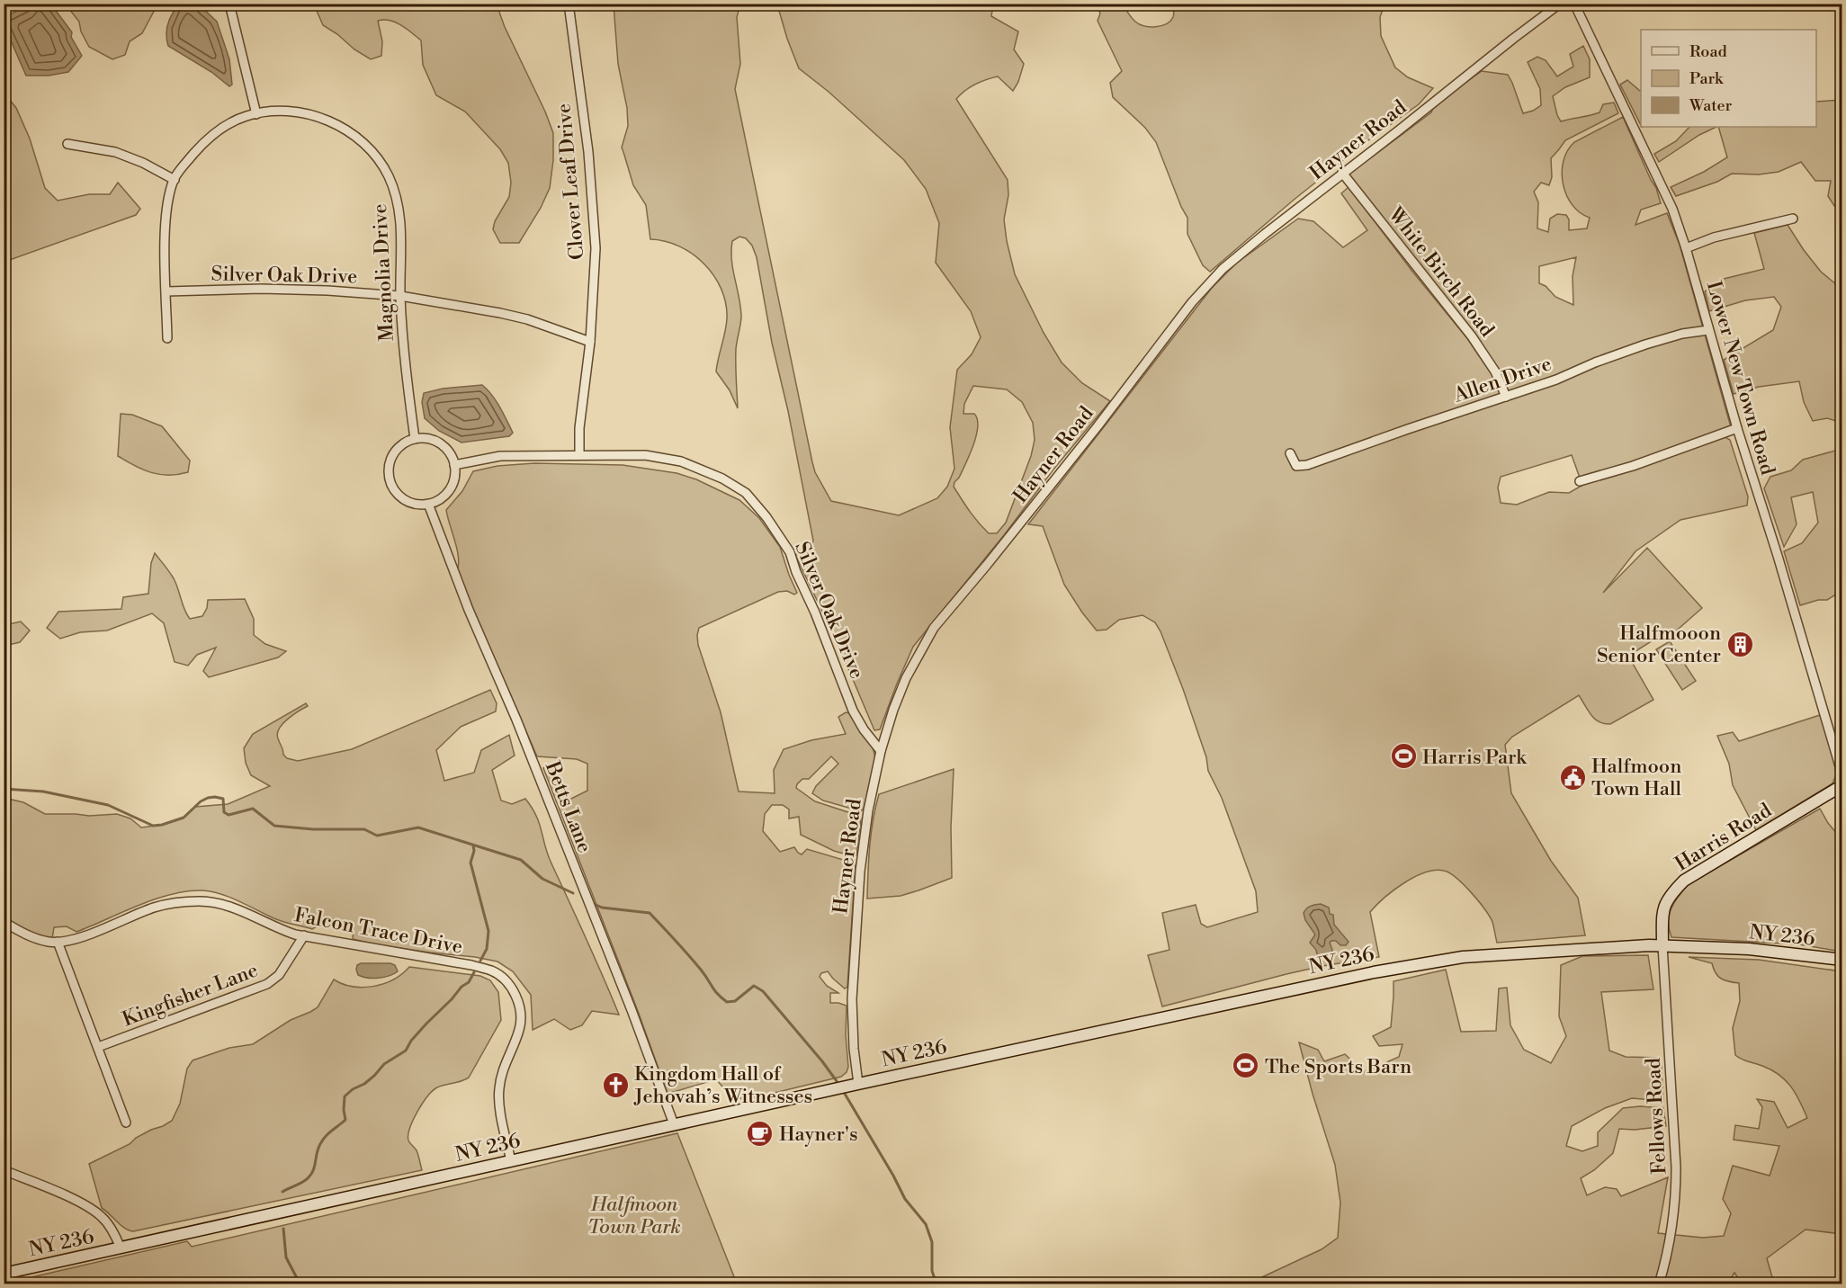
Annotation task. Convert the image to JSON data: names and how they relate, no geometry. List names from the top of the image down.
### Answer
{
  "streets": {
    "main road": ["Harris Road", "NY 236"],
    "street": [
      "Hayner Road",
      "Clover Leaf Drive",
      "White Birch Road",
      "Magnolia Drive",
      "Silver Oak Drive",
      "Lower New Town Road",
      "Allen Drive",
      "Betts Lane",
      "Falcon Trace Drive",
      "Kingfisher Lane",
      "Fellows Road"
    ]
  },
  "crossings": [
    ["Hayner Road", "White Birch Road"],
    ["Hayner Road", "Silver Oak Drive"],
    ["Hayner Road", "NY 236"],
    ["Clover Leaf Drive", "Silver Oak Drive"],
    ["White Birch Road", "Allen Drive"],
    ["Magnolia Drive", "Silver Oak Drive"],
    ["Magnolia Drive", "Betts Lane"],
    ["Silver Oak Drive", "Betts Lane"],
    ["Lower New Town Road", "Allen Drive"],
    ["Betts Lane", "NY 236"],
    ["Harris Road", "NY 236"],
    ["Harris Road", "Fellows Road"],
    ["Falcon Trace Drive", "NY 236"],
    ["Falcon Trace Drive", "Kingfisher Lane"],
    ["NY 236", "Fellows Road"]
  ],
  "parks": ["Halfmoon Town Park"],
  "places": {
    "building": ["Halfmooon Senior Center"],
    "sports": ["Harris Park", "The Sports Barn"],
    "public building": ["Halfmoon Town Hall"],
    "church": ["Kingdom Hall of Jehovah’s Witnesses"],
    "cafe": ["Hayner's"]
  },
  "legend": ["Road", "Park", "Water"]
}
